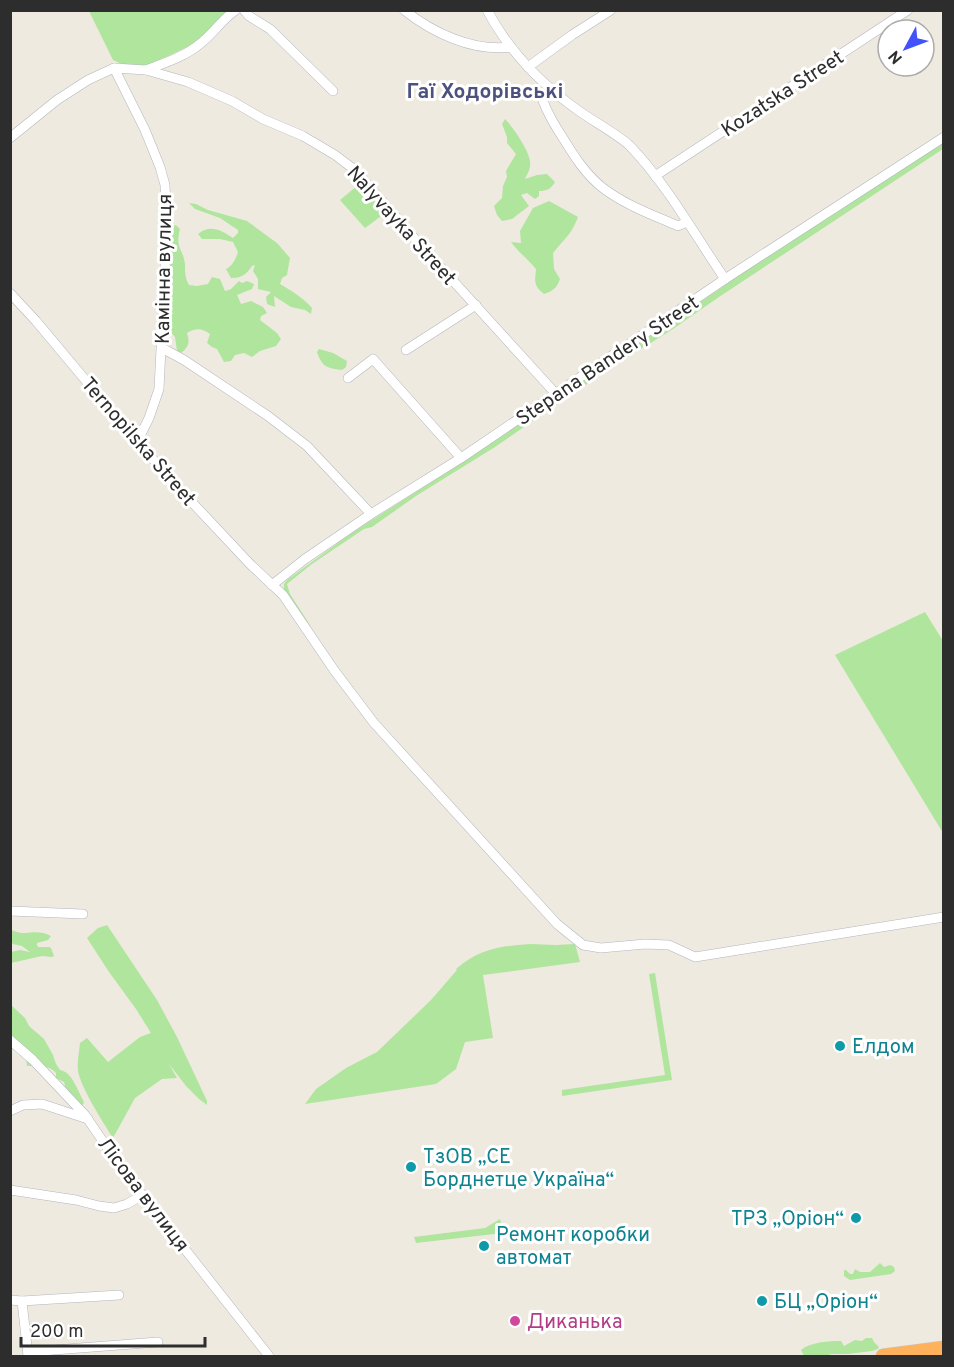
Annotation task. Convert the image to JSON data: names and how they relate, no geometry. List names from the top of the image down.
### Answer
{
  "streets": {
    "street": [
      "Kozatska Street",
      "Nalyvayka Street",
      "Камінна вулиця",
      "Stepana Bandery Street",
      "Ternopilska Street",
      "Лісова вулиця"
    ]
  },
  "crossings": [
    ["Nalyvayka Street", "Камінна вулиця"],
    ["Nalyvayka Street", "Stepana Bandery Street"],
    ["Камінна вулиця", "Ternopilska Street"],
    ["Stepana Bandery Street", "Ternopilska Street"]
  ],
  "districts": ["Гаї Ходорівські"],
  "places": [
    "Елдом",
    "ТзОВ „СЕ Борднетце Україна“",
    "ТРЗ „Оріон“",
    "Ремонт коробки автомат",
    "БЦ „Оріон“",
    "Диканька"
  ],
  "scale_bar": "200 m",
  "north": "bottom left"
}
